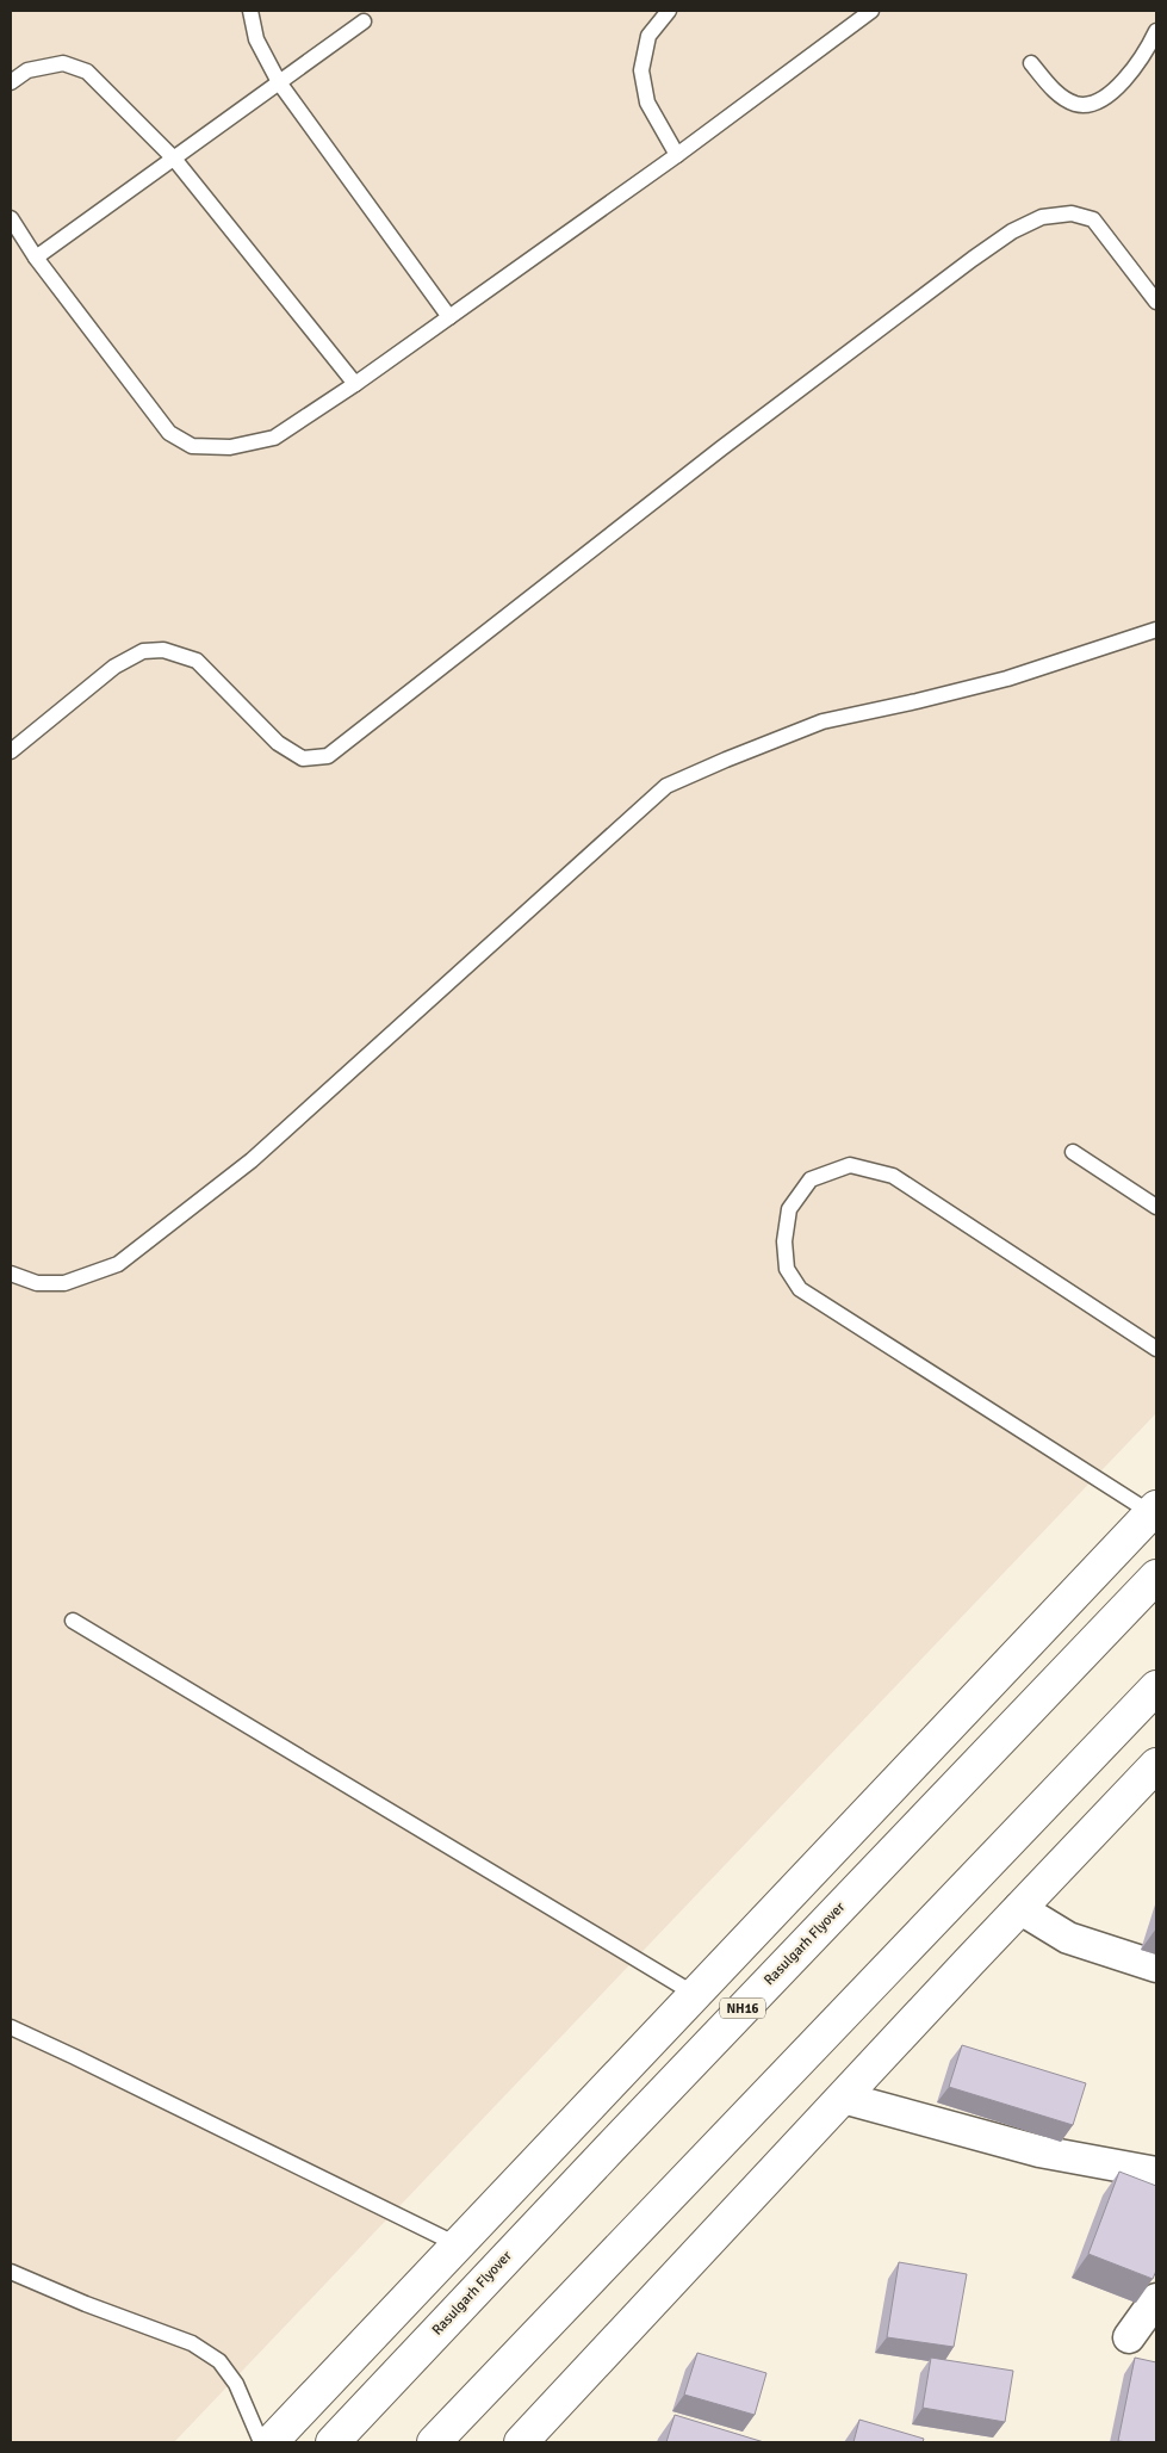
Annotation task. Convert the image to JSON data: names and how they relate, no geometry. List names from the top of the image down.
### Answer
{
  "streets": {
    "main road": ["Rasulgarh Flyover", "NH16"]
  }
}
